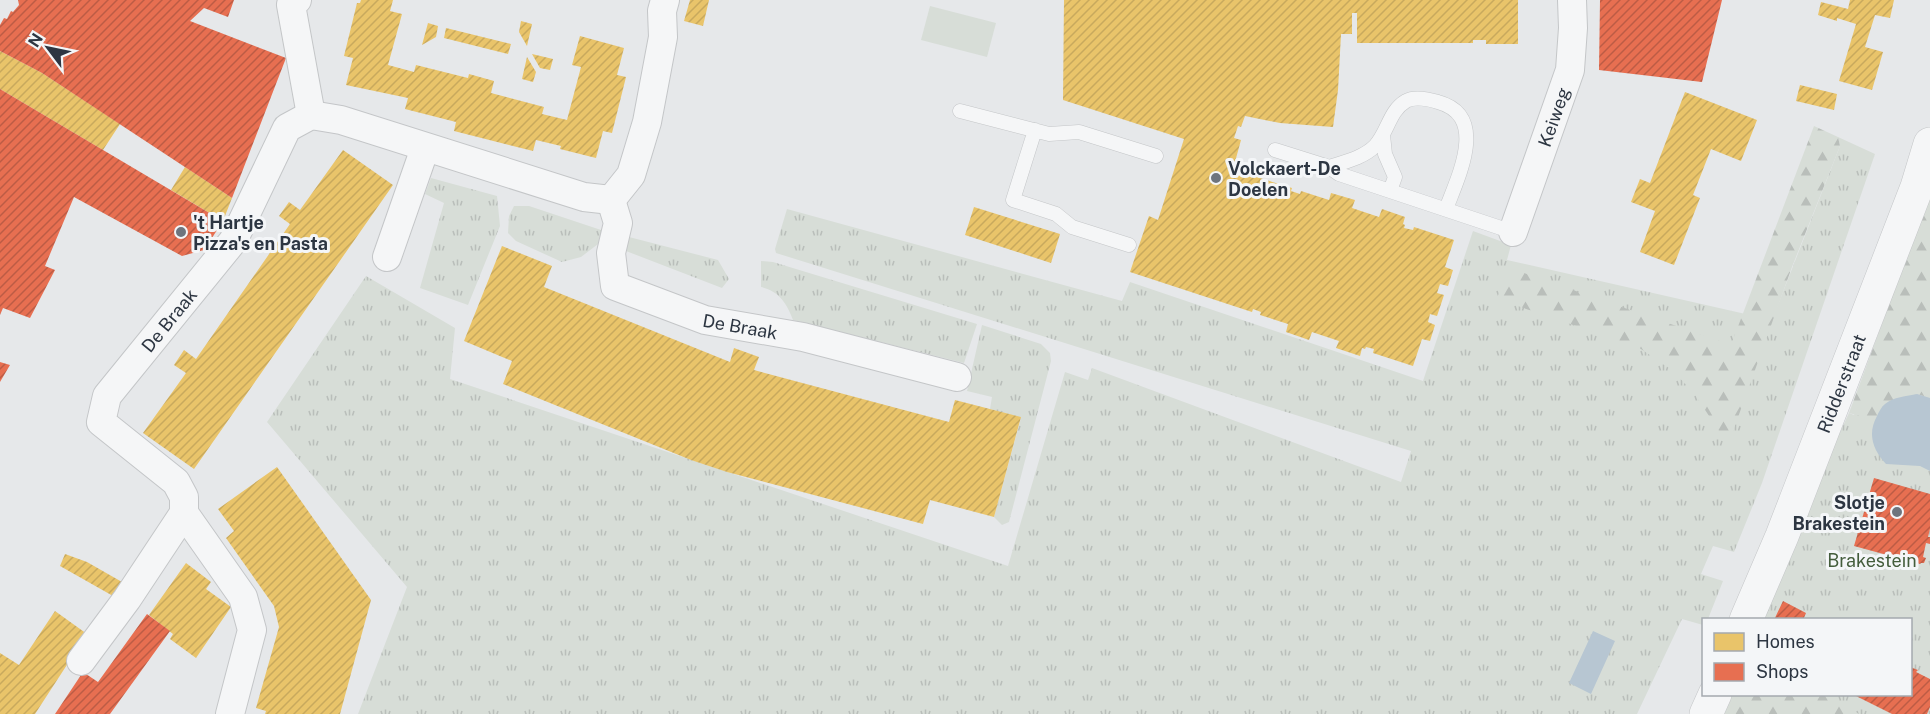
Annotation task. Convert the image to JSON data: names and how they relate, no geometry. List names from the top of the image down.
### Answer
{
  "streets": {
    "street": ["Keiweg", "De Braak", "Ridderstraat"]
  },
  "parks": ["Brakestein"],
  "places": ["Volckaert-De Doelen", "'t Hartje Pizza's en Pasta", "Slotje Brakestein"],
  "legend": ["Homes", "Shops"],
  "north": "top left"
}
